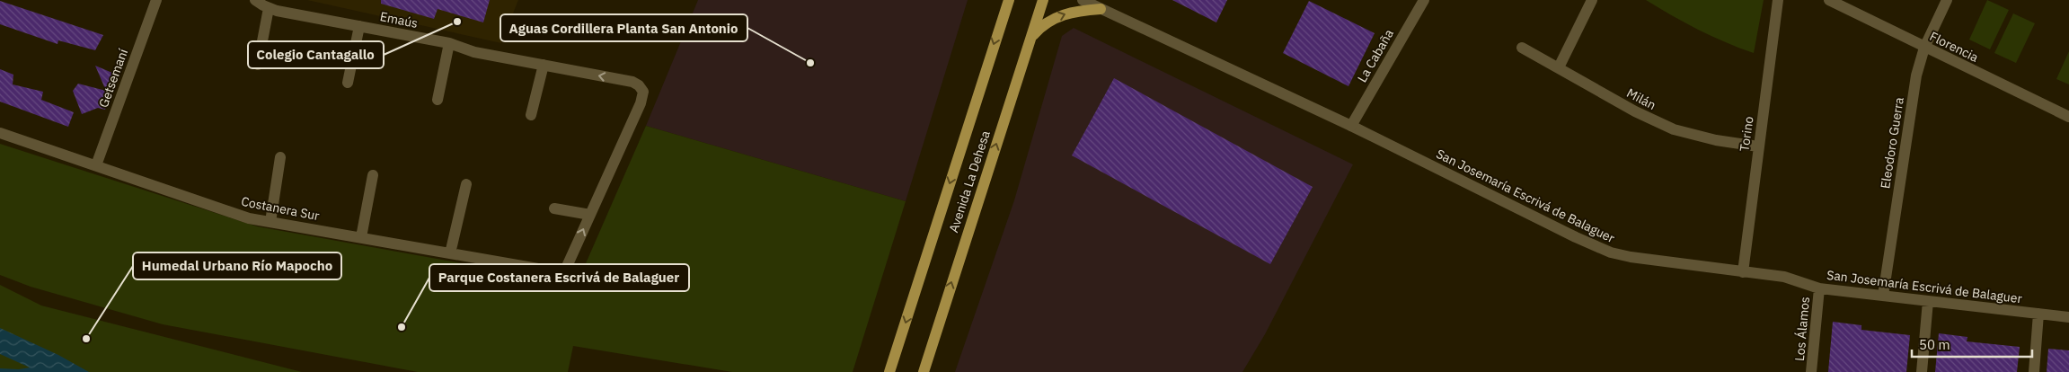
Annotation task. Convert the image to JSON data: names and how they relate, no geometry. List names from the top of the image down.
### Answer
{
  "streets": {
    "main road": ["Avenida La Dehesa"],
    "street": [
      "Emaús",
      "Florencia",
      "La Cabaña",
      "Getsemaní",
      "Milán",
      "Torino",
      "Eleodoro Guerra",
      "San Josemaría Escrivá de Balaguer",
      "Costanera Sur",
      "Los Álamos"
    ]
  },
  "crossings": [
    ["Emaús", "Costanera Sur"],
    ["Florencia", "Eleodoro Guerra"],
    ["La Cabaña", "San Josemaría Escrivá de Balaguer"],
    ["Getsemaní", "Costanera Sur"],
    ["Milán", "Torino"],
    ["Torino", "San Josemaría Escrivá de Balaguer"],
    ["Eleodoro Guerra", "San Josemaría Escrivá de Balaguer"],
    ["San Josemaría Escrivá de Balaguer", "Los Álamos"]
  ],
  "places": [
    "Colegio Cantagallo",
    "Aguas Cordillera Planta San Antonio",
    "Parque Costanera Escrivá de Balaguer",
    "Humedal Urbano Río Mapocho"
  ],
  "scale_bar": "50 m"
}
